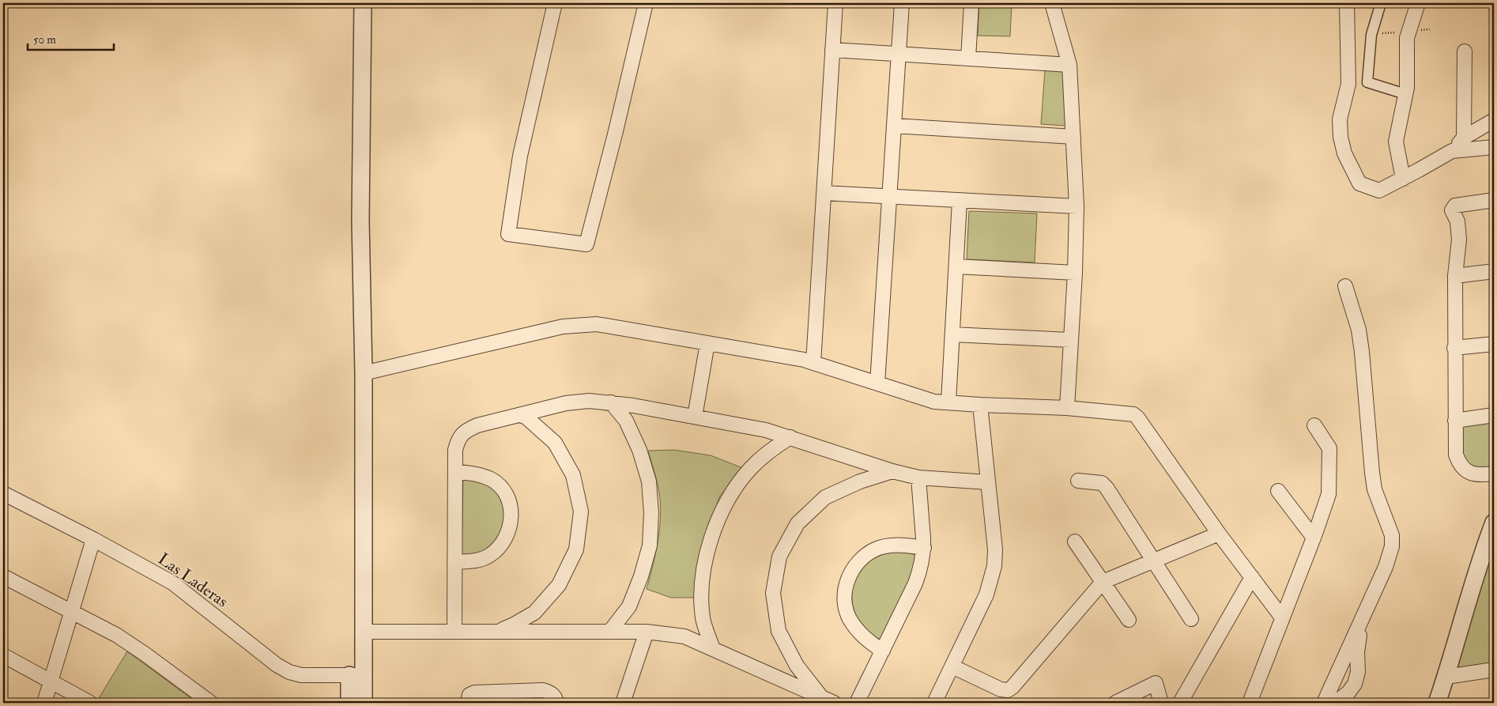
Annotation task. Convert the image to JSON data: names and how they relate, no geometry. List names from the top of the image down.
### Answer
{
  "streets": {
    "street": ["Las Laderas"]
  },
  "scale_bar": "50 m"
}
